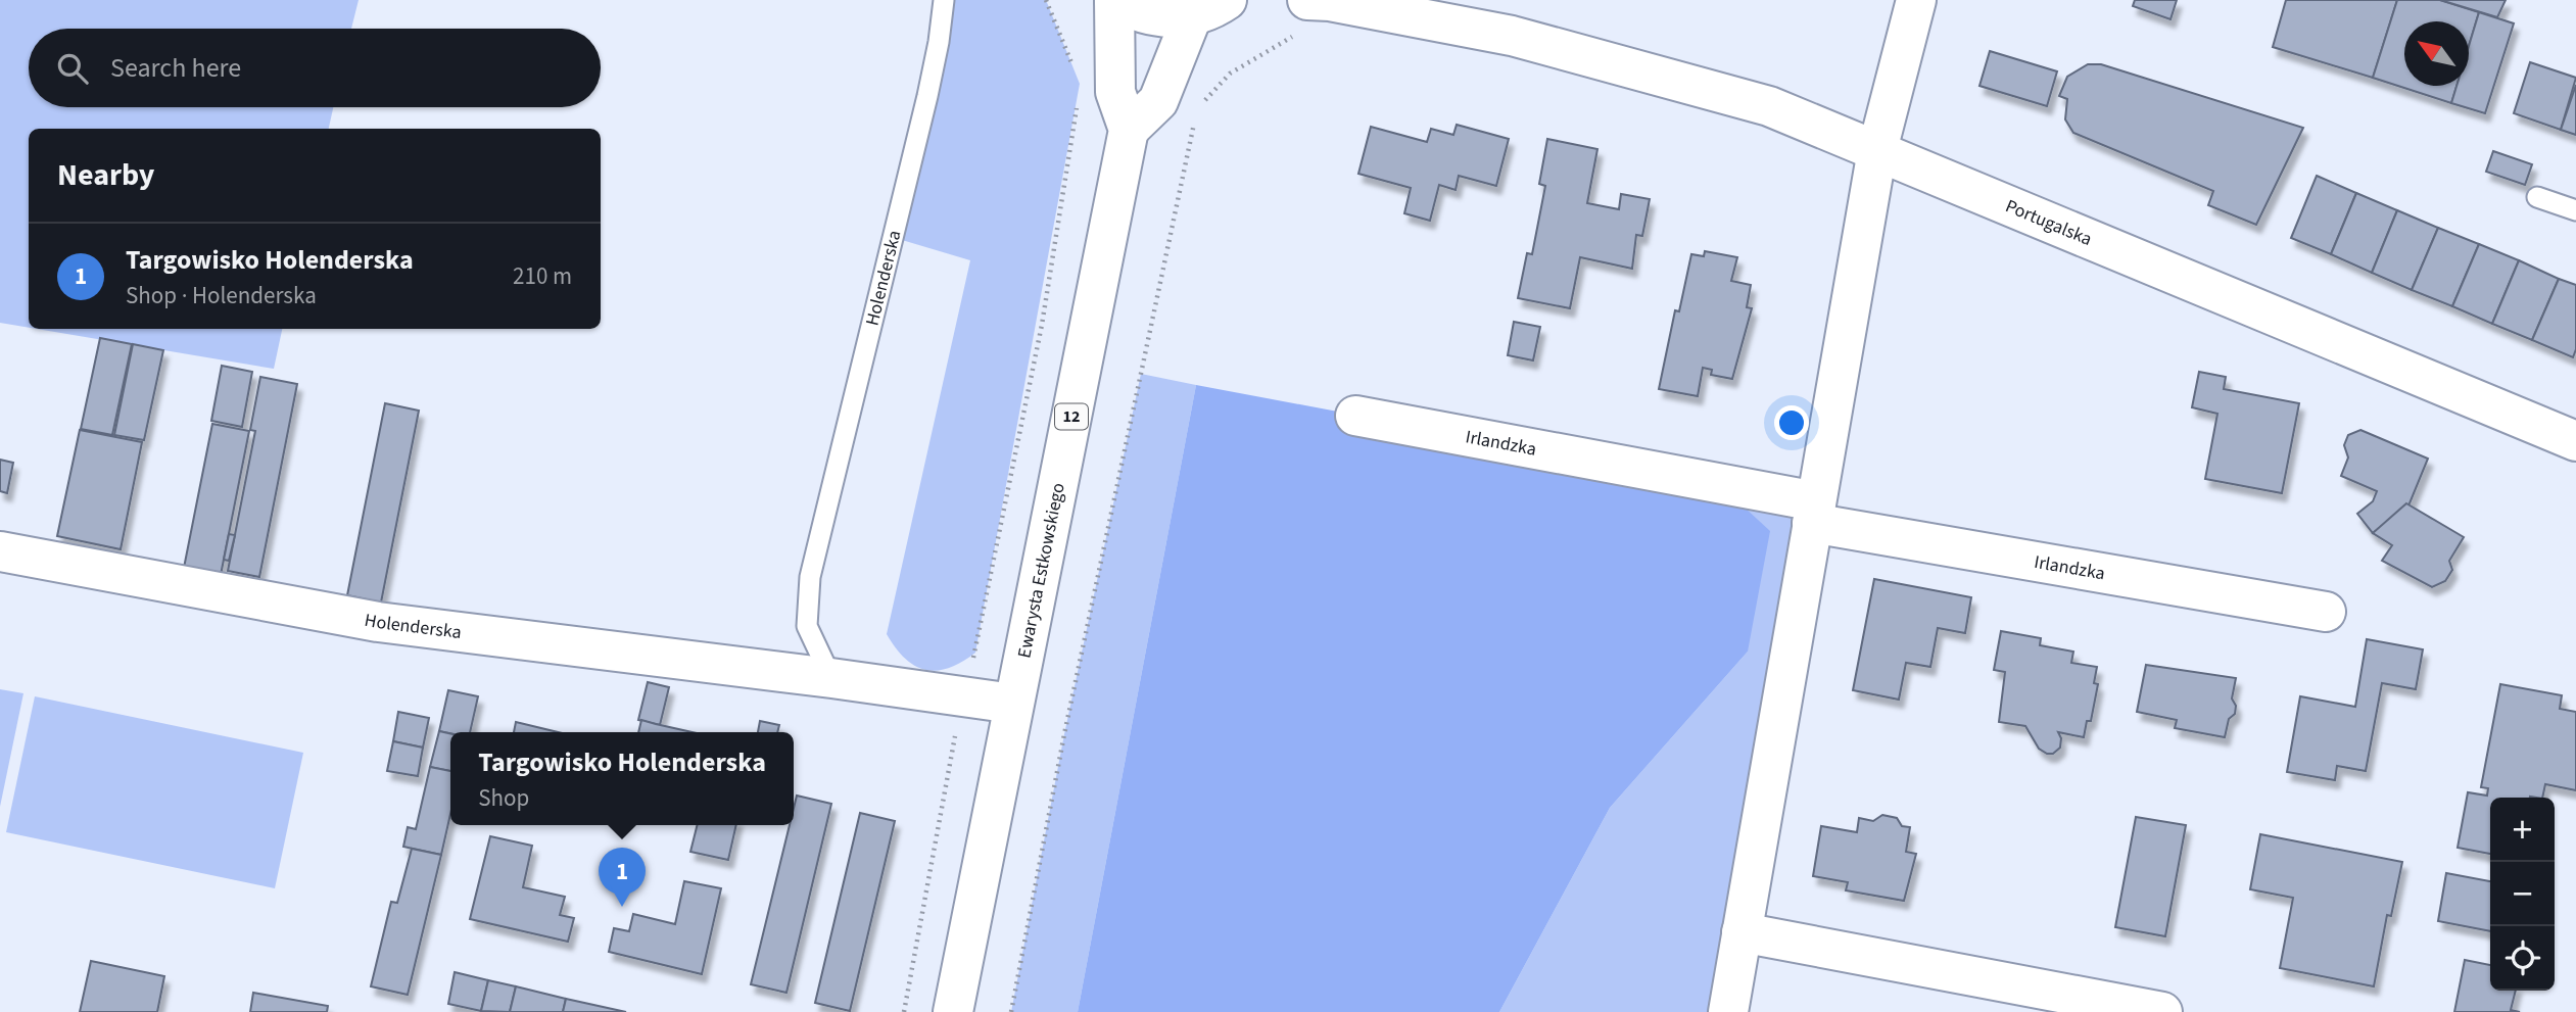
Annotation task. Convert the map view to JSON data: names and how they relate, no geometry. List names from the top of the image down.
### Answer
{
  "streets": {
    "street": [
      "Portugalska",
      "Holenderska",
      "12",
      "Irlandzka",
      "Ewarysta Estkowskiego"
    ]
  },
  "crossings": [
    ["Holenderska", "Ewarysta Estkowskiego"]
  ],
  "north": "top left",
  "page": {
    "search": "Search here",
    "heading": "Nearby",
    "list": [
      {
        "mark": "1",
        "name": "Targowisko Holenderska",
        "note": "Shop · Holenderska",
        "value": "210 m"
      }
    ],
    "popup": ["Targowisko Holenderska", "Shop"],
    "map_buttons": ["+", "−"],
    "pins": "1"
  }
}
